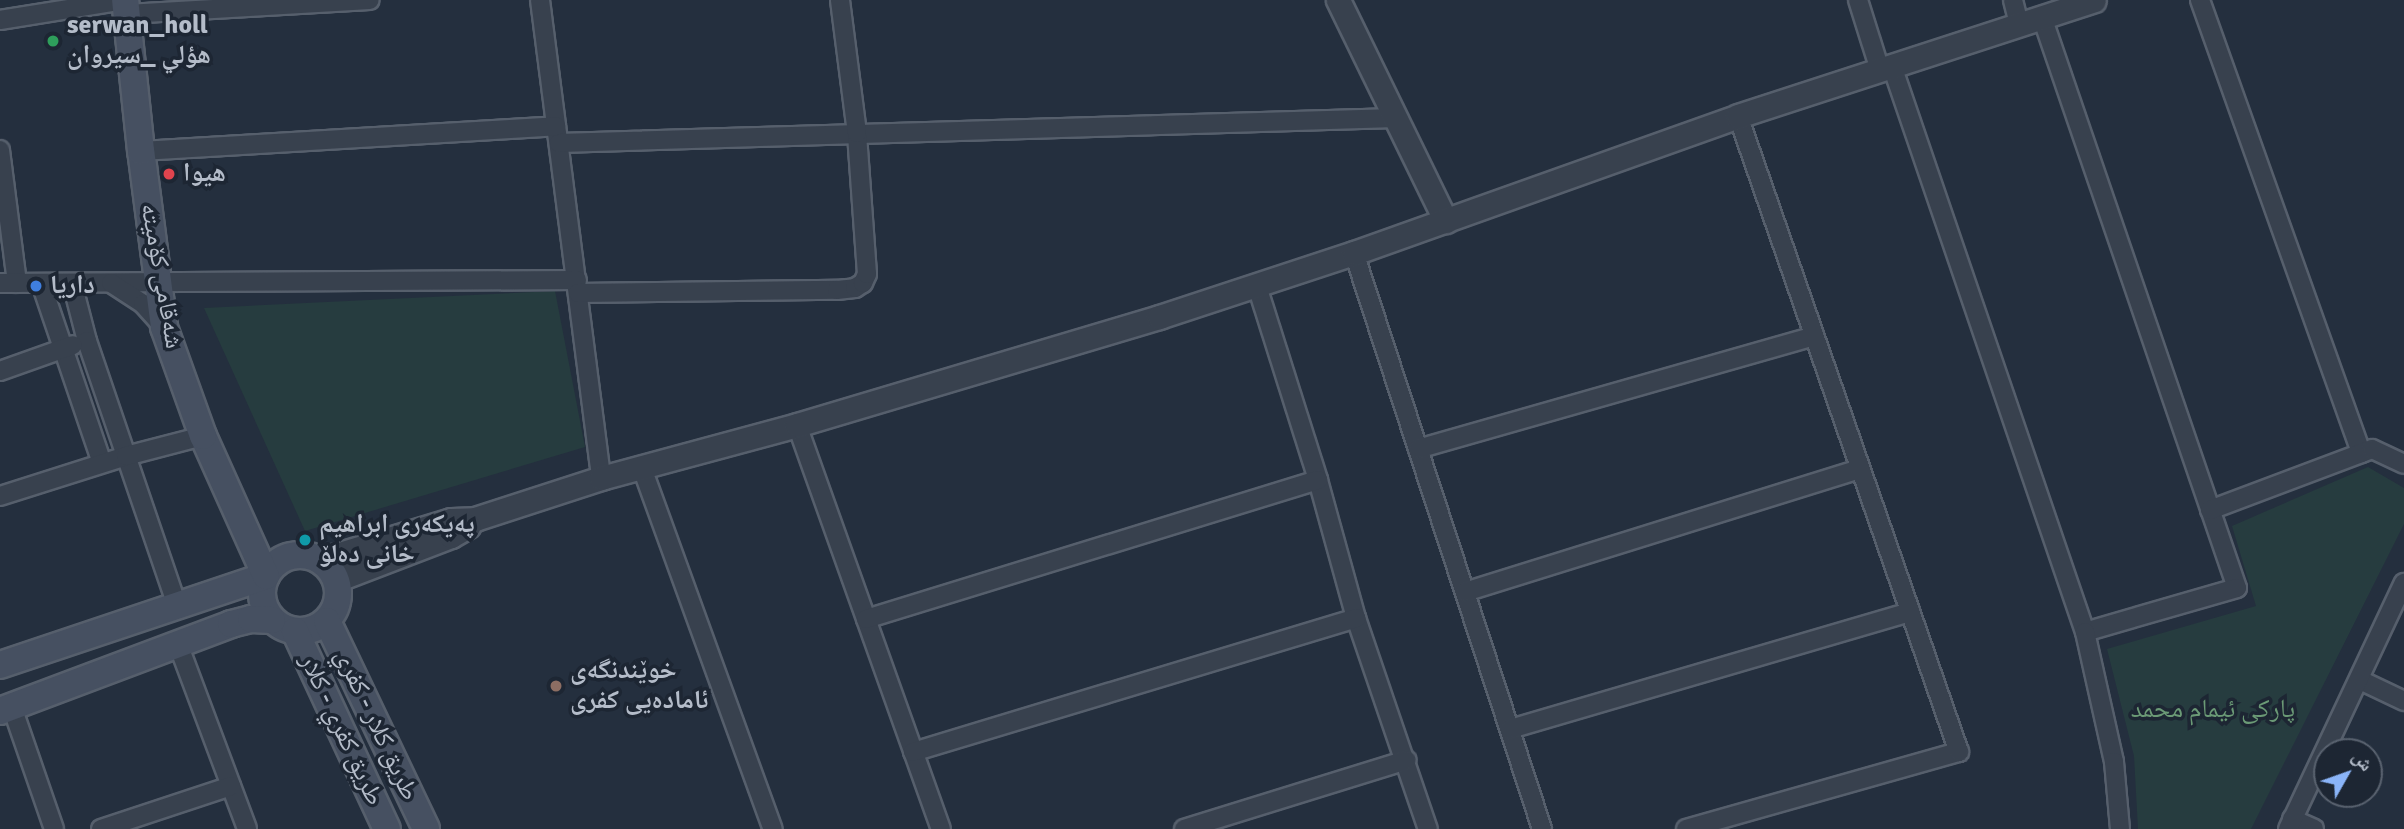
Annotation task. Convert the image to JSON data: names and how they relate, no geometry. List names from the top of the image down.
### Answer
{
  "streets": {
    "main road": ["شەقامی کۆمیتە", "طريق كلار - كفري", "طريق كفري - كلار"]
  },
  "crossings": [
    ["شەقامی کۆمیتە", "طريق كلار - كفري"],
    ["شەقامی کۆمیتە", "طريق كفري - كلار"],
    ["طريق كلار - كفري", "طريق كفري - كلار"]
  ],
  "parks": ["پارکی ئیمام محمد"],
  "places": [
    "serwan_holl هؤلي _سيروان",
    "هیوا",
    "داريا",
    "پەیکەری ابراهیم خانی دەلۆ",
    "خوێندنگەی ئامادەیی کفری"
  ],
  "north": "top right"
}
